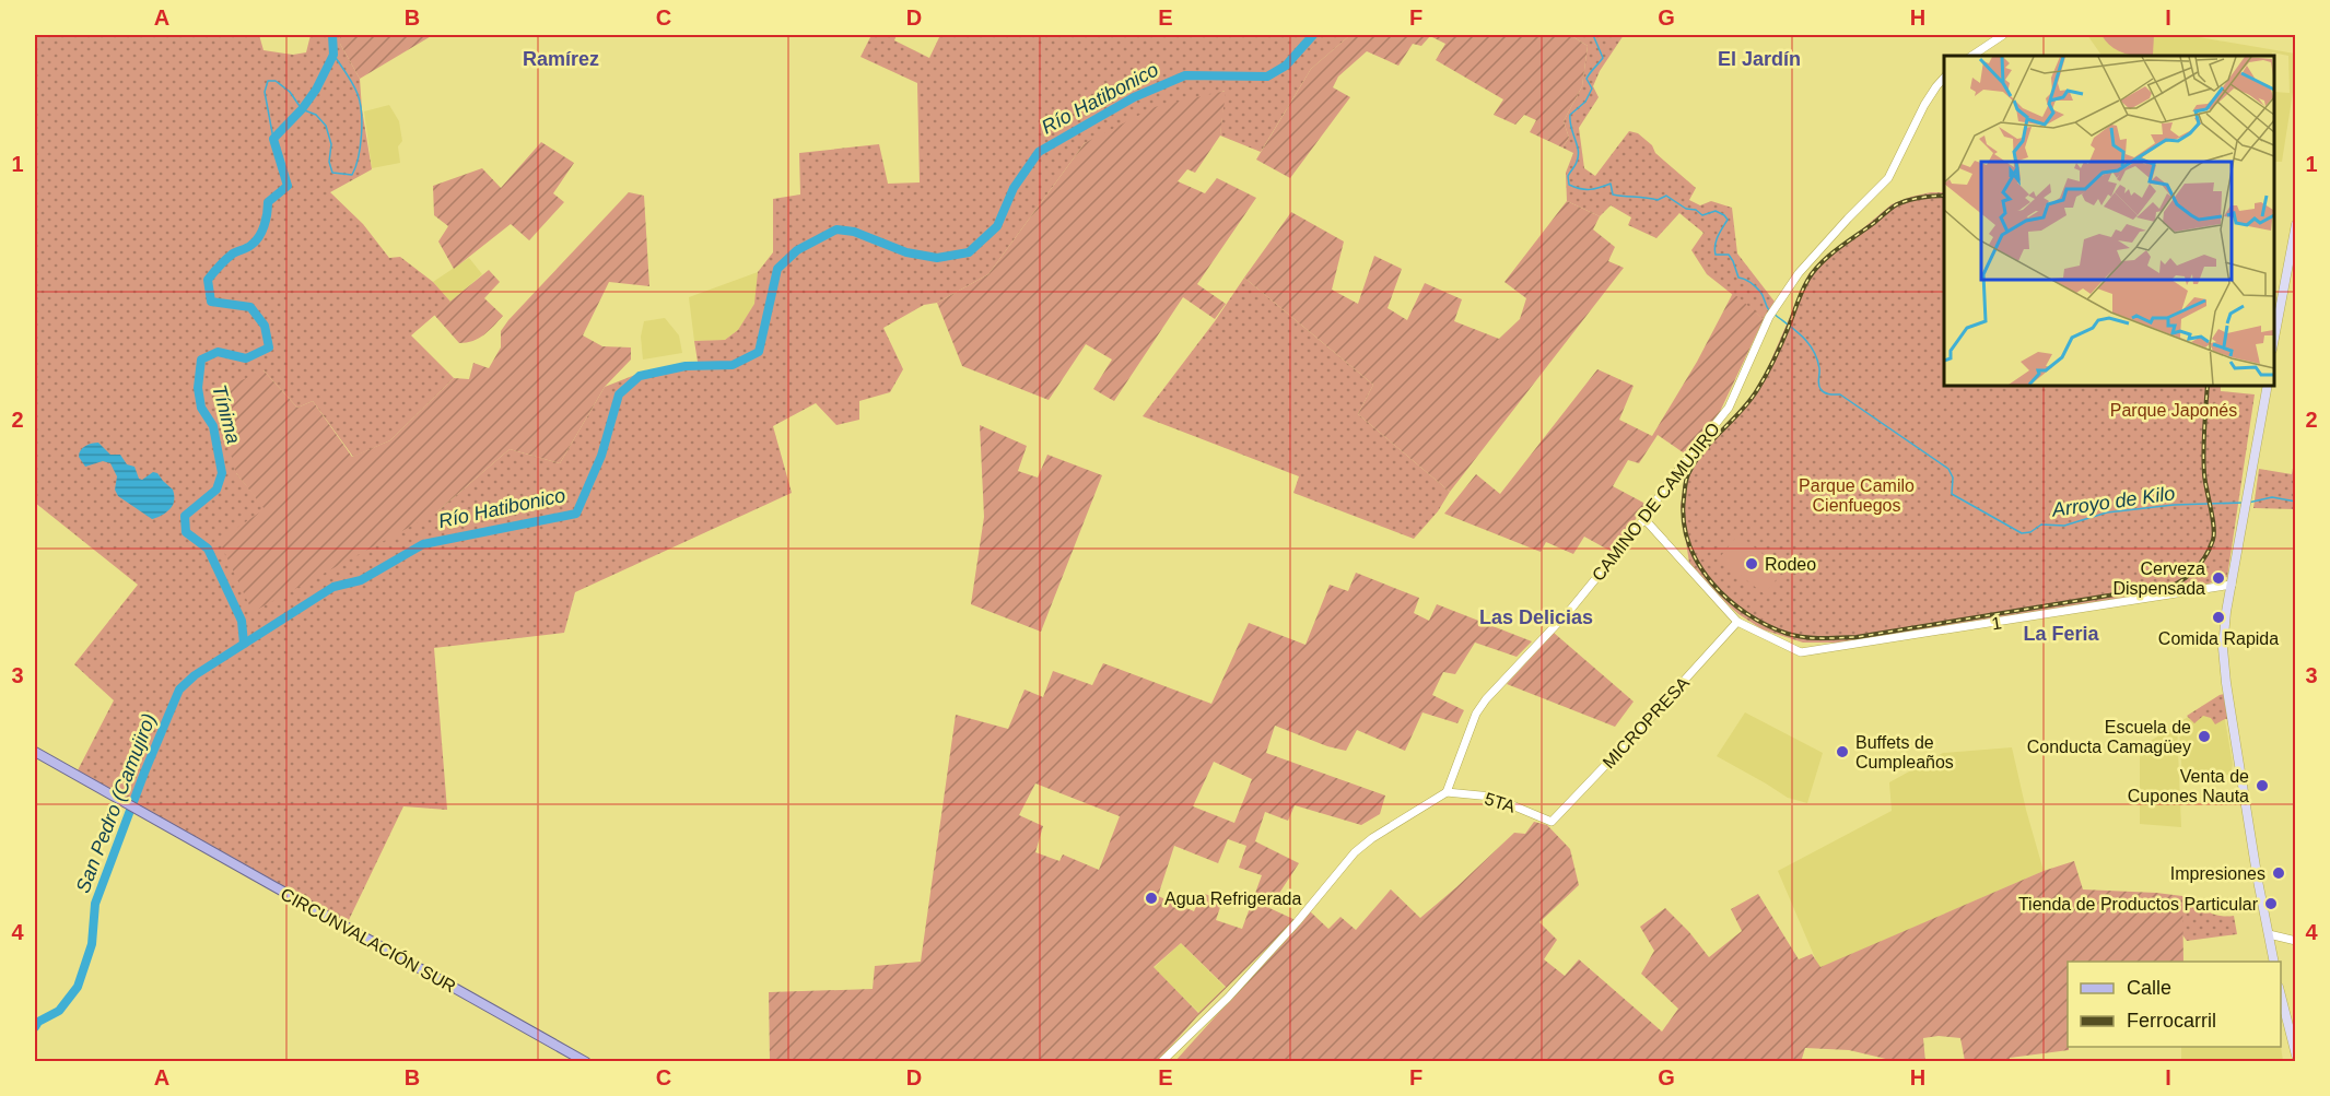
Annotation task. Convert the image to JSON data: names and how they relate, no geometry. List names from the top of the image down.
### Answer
{
  "streets": {
    "main road": ["CIRCUNVALACIÓN SUR"],
    "street": [
      "CAMINO DE CAMUJIRO",
      "1",
      "MICROPRESA",
      "5TA"
    ]
  },
  "crossings": [
    ["CAMINO DE CAMUJIRO", "5TA"],
    ["1", "MICROPRESA"],
    ["MICROPRESA", "5TA"]
  ],
  "districts": [
    "Ramírez",
    "El Jardín",
    "Las Delicias",
    "La Feria"
  ],
  "water": [
    "Río Hatibonico",
    "Tínima",
    "Arroyo de Kilo",
    "San Pedro (Camujiro)"
  ],
  "parks": ["Parque Japonés", "Parque Camilo Cienfuegos"],
  "places": [
    "Rodeo",
    "Cerveza Dispensada",
    "Comida Rapida",
    "Escuela de Conducta Camagüey",
    "Buffets de Cumpleaños",
    "Venta de Cupones Nauta",
    "Impresiones",
    "Agua Refrigerada",
    "Tienda de Productos Particular"
  ],
  "legend": ["Calle", "Ferrocarril"],
  "grid": {
    "columns": [
      "A",
      "B",
      "C",
      "D",
      "E",
      "F",
      "G",
      "H",
      "I"
    ],
    "rows": [
      "1",
      "2",
      "3",
      "4"
    ]
  }
}
